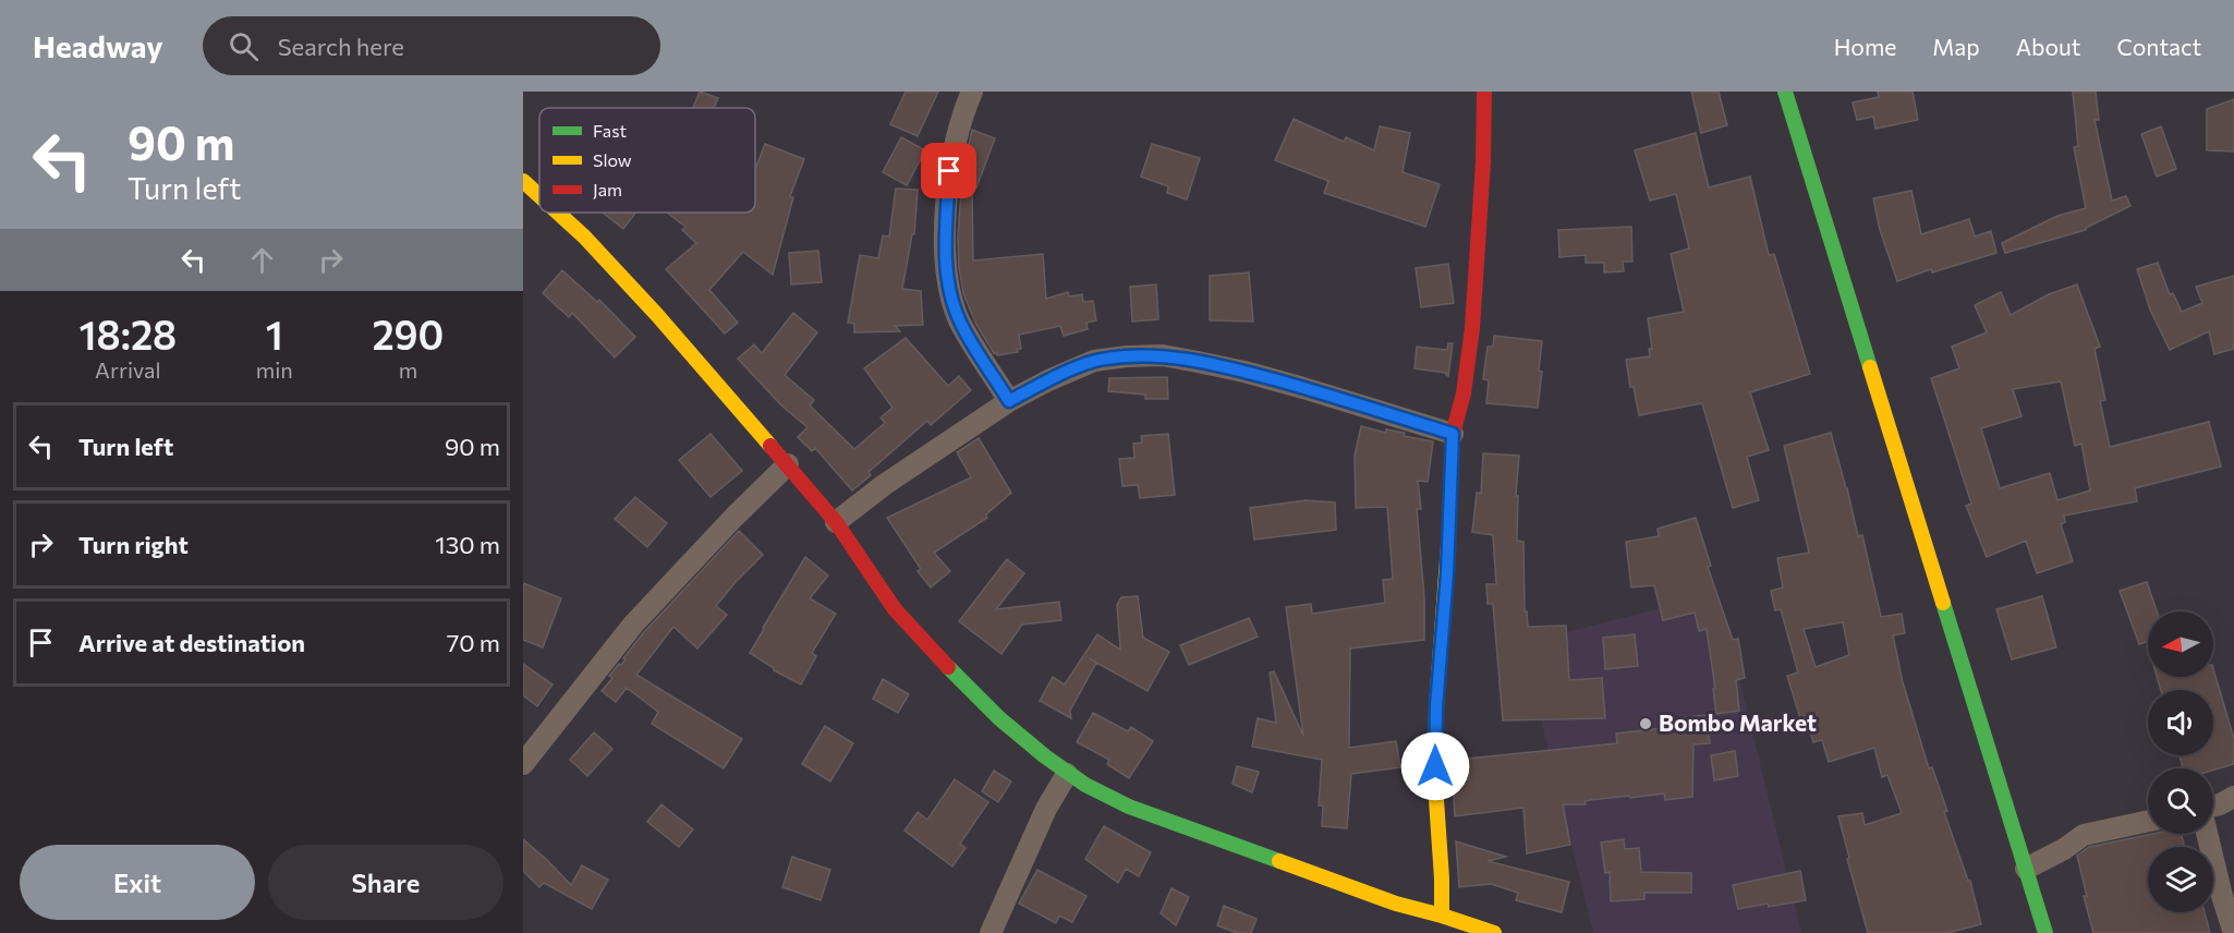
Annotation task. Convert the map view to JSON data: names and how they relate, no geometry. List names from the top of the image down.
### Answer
{
  "places": ["Bombo Market"],
  "legend": ["Fast", "Slow", "Jam"],
  "north": "left",
  "page": {
    "header": "Headway",
    "search": "Search here",
    "nav": [
      "Home",
      "Map",
      "About",
      "Contact"
    ],
    "turn": ["90 m", "Turn left"],
    "eta": [
      "18:28",
      "Arrival",
      "1",
      "min",
      "290",
      "m"
    ],
    "list": [
      {
        "name": "Turn left",
        "value": "90 m"
      },
      {
        "name": "Turn right",
        "value": "130 m"
      },
      {
        "name": "Arrive at destination",
        "value": "70 m"
      }
    ],
    "buttons": ["Exit", "Share"]
  }
}
